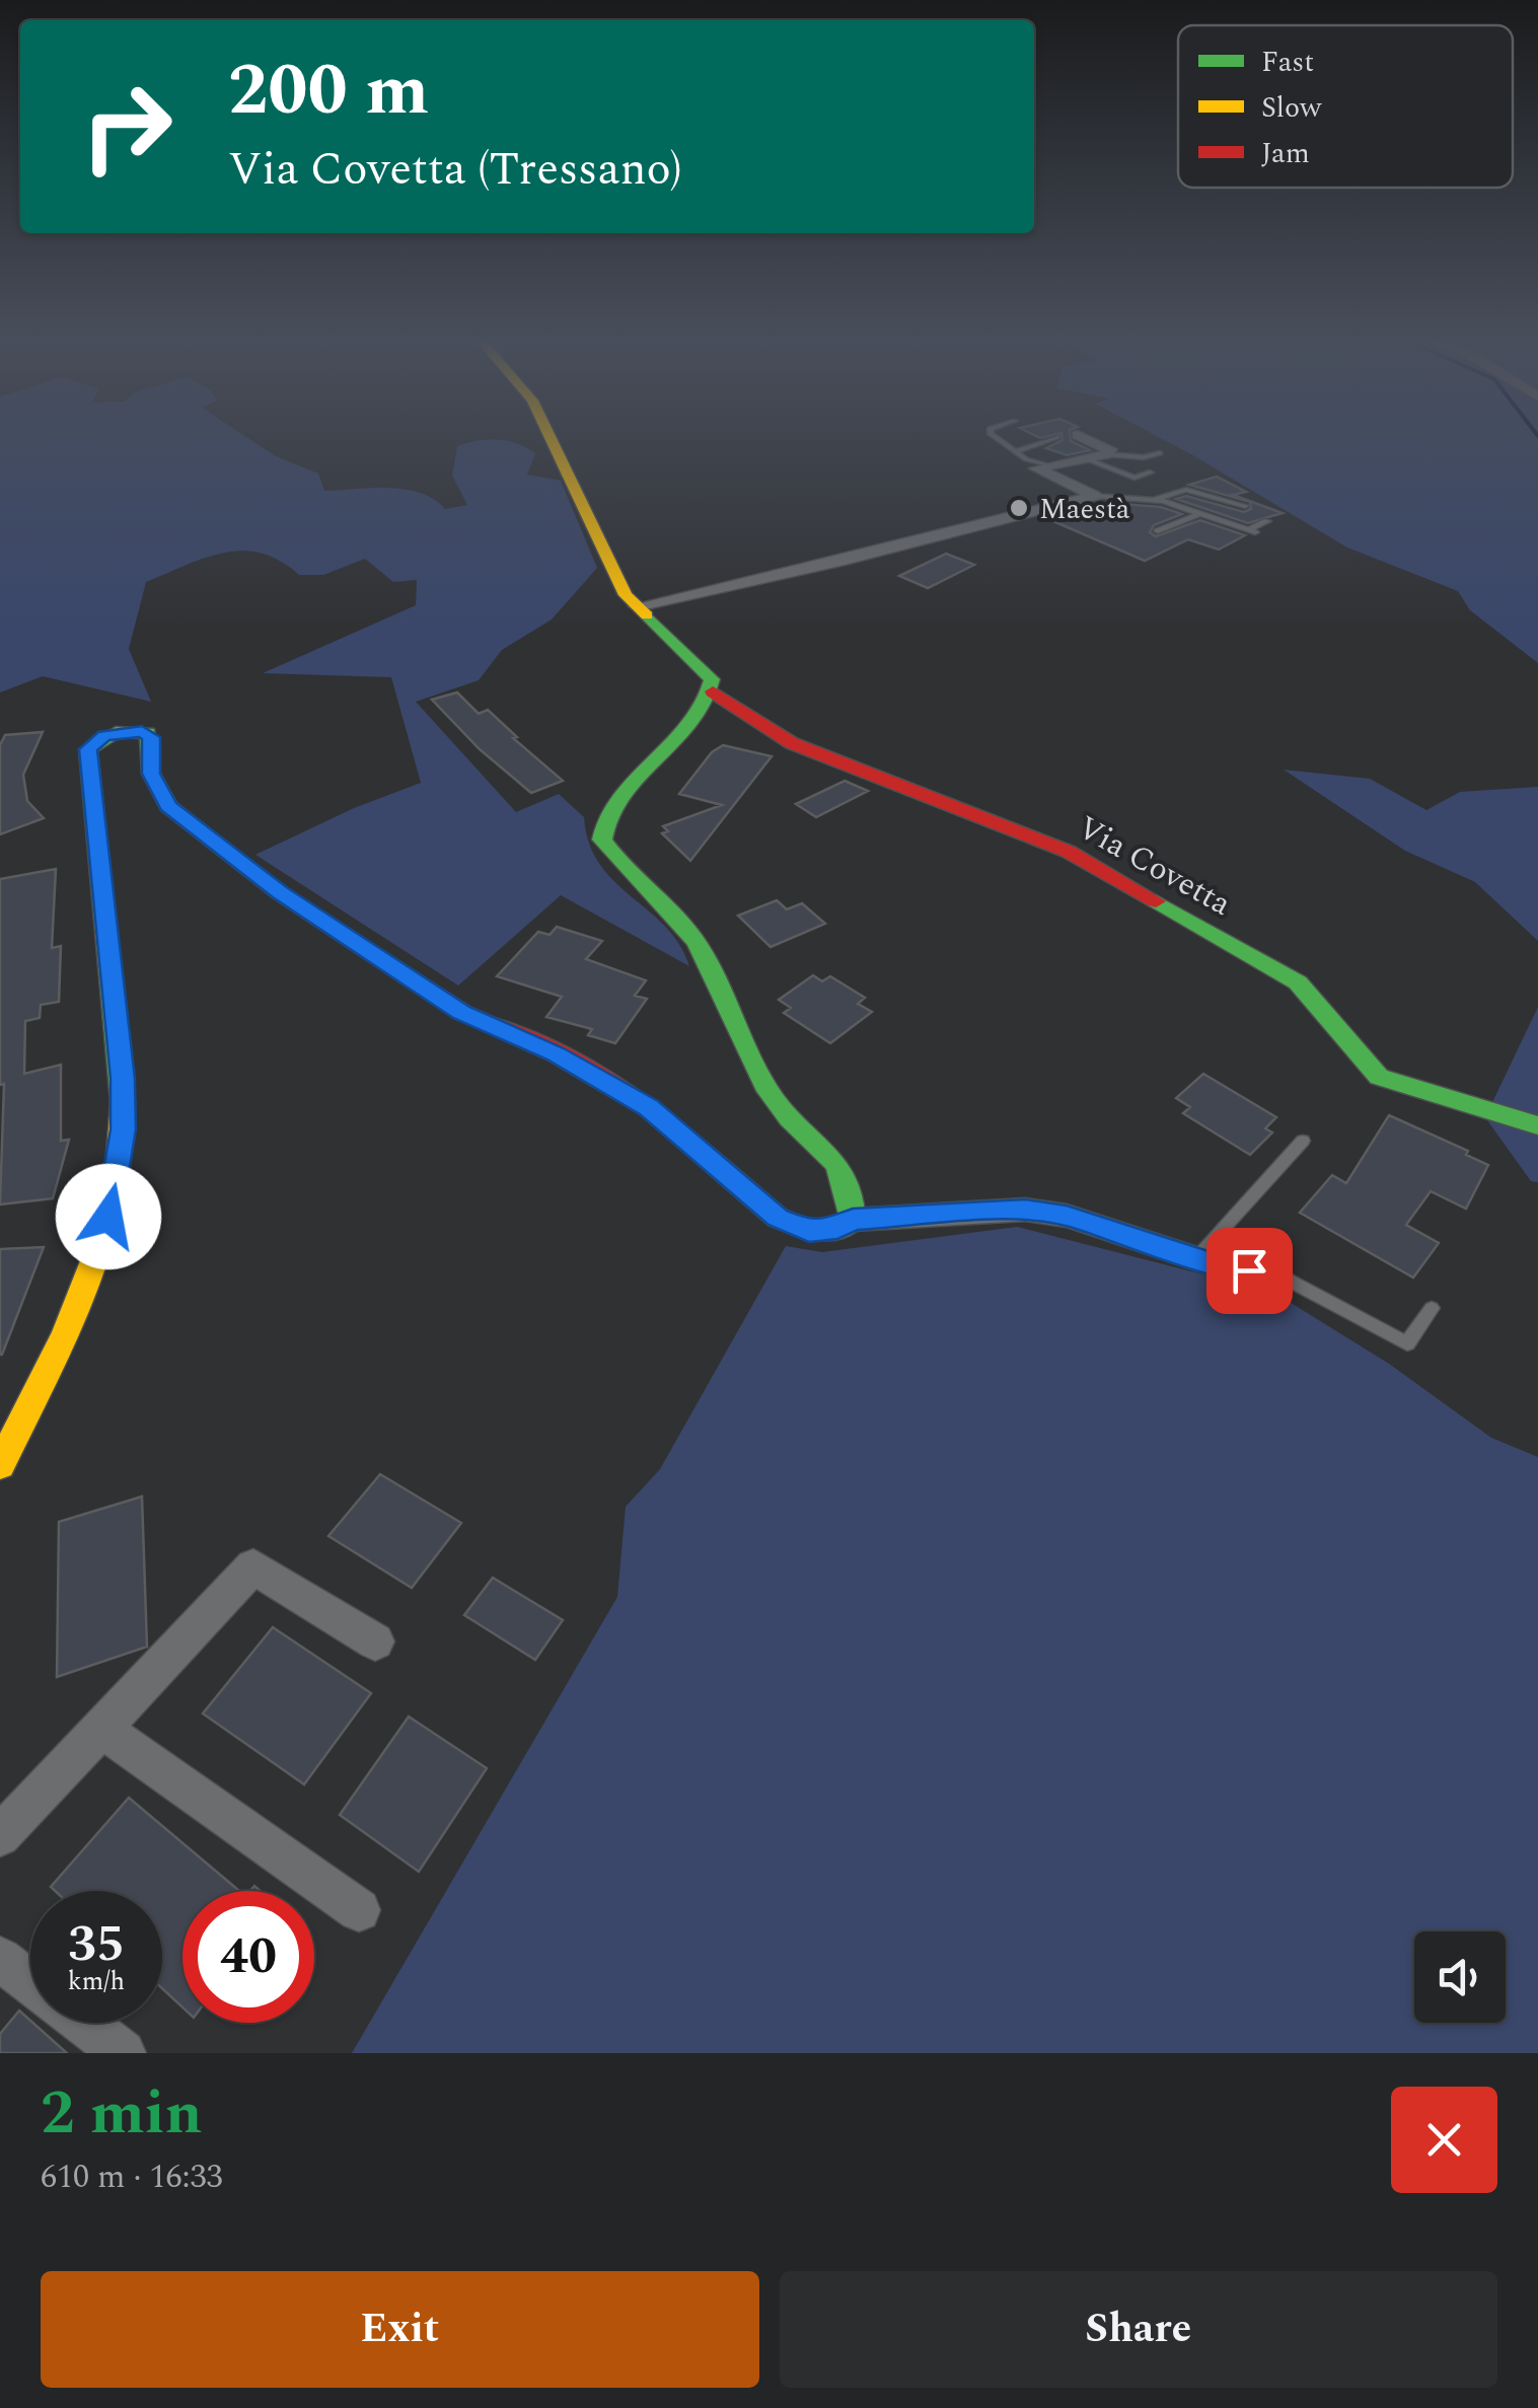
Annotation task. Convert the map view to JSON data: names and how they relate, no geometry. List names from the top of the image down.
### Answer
{
  "streets": {
    "street": ["Via Covetta"]
  },
  "places": ["Maestà"],
  "legend": ["Fast", "Slow", "Jam"],
  "page": {
    "turn": ["200 m", "Via Covetta (Tressano)"],
    "speed": "35 km/h",
    "limit": "40",
    "heading": ["2 min", "610 m · 16:33"],
    "buttons": ["Exit", "Share"]
  }
}
